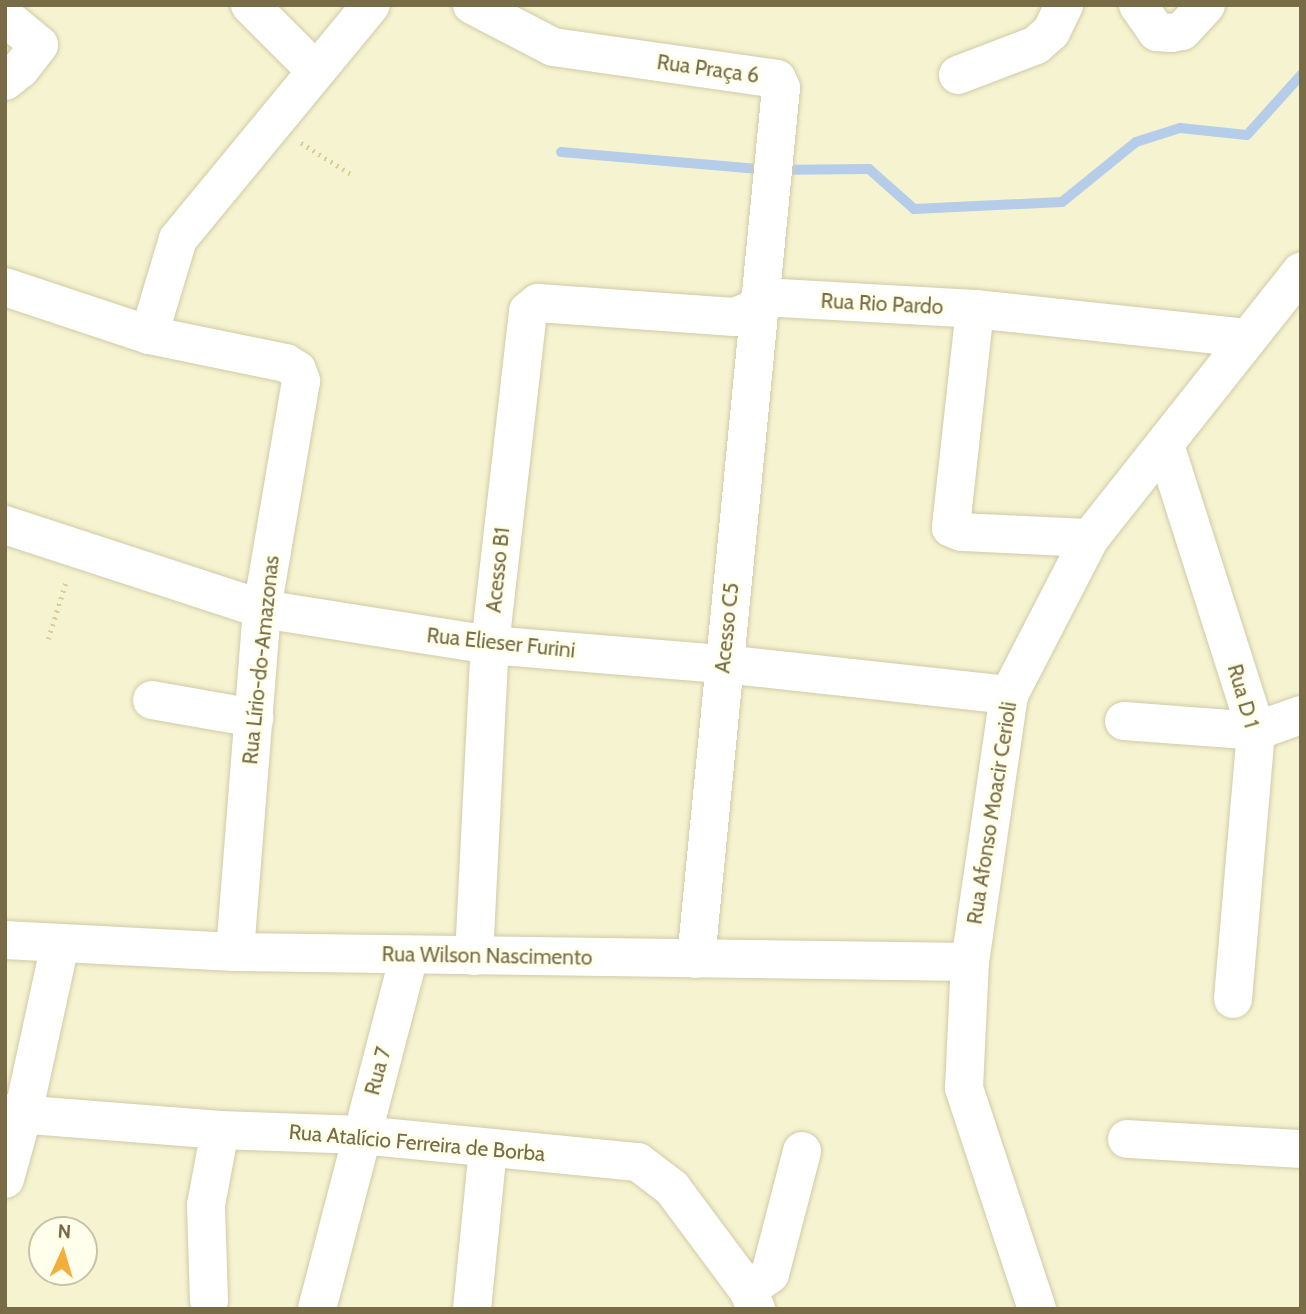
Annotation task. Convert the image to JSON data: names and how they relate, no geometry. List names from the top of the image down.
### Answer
{
  "streets": {
    "street": [
      "Rua Praça 6",
      "Rua Rio Pardo",
      "Acesso B1",
      "Acesso C5",
      "Rua Elieser Furini",
      "Rua Lírio-do-Amazonas",
      "Rua D 1",
      "Rua Afonso Moacir Cerioli",
      "Rua Wilson Nascimento",
      "Rua 7",
      "Rua Atalício Ferreira de Borba"
    ]
  },
  "crossings": [
    ["Rua Praça 6", "Rua Rio Pardo"],
    ["Rua Praça 6", "Acesso B1"],
    ["Rua Praça 6", "Acesso C5"],
    ["Rua Rio Pardo", "Acesso B1"],
    ["Rua Rio Pardo", "Acesso C5"],
    ["Rua Rio Pardo", "Rua Afonso Moacir Cerioli"],
    ["Acesso B1", "Acesso C5"],
    ["Acesso B1", "Rua Elieser Furini"],
    ["Acesso B1", "Rua Wilson Nascimento"],
    ["Acesso C5", "Rua Elieser Furini"],
    ["Acesso C5", "Rua Wilson Nascimento"],
    ["Rua Elieser Furini", "Rua Lírio-do-Amazonas"],
    ["Rua Elieser Furini", "Rua Afonso Moacir Cerioli"],
    ["Rua Lírio-do-Amazonas", "Rua Wilson Nascimento"],
    ["Rua D 1", "Rua Afonso Moacir Cerioli"],
    ["Rua Afonso Moacir Cerioli", "Rua Wilson Nascimento"],
    ["Rua Wilson Nascimento", "Rua 7"],
    ["Rua 7", "Rua Atalício Ferreira de Borba"]
  ],
  "north": "top"
}
